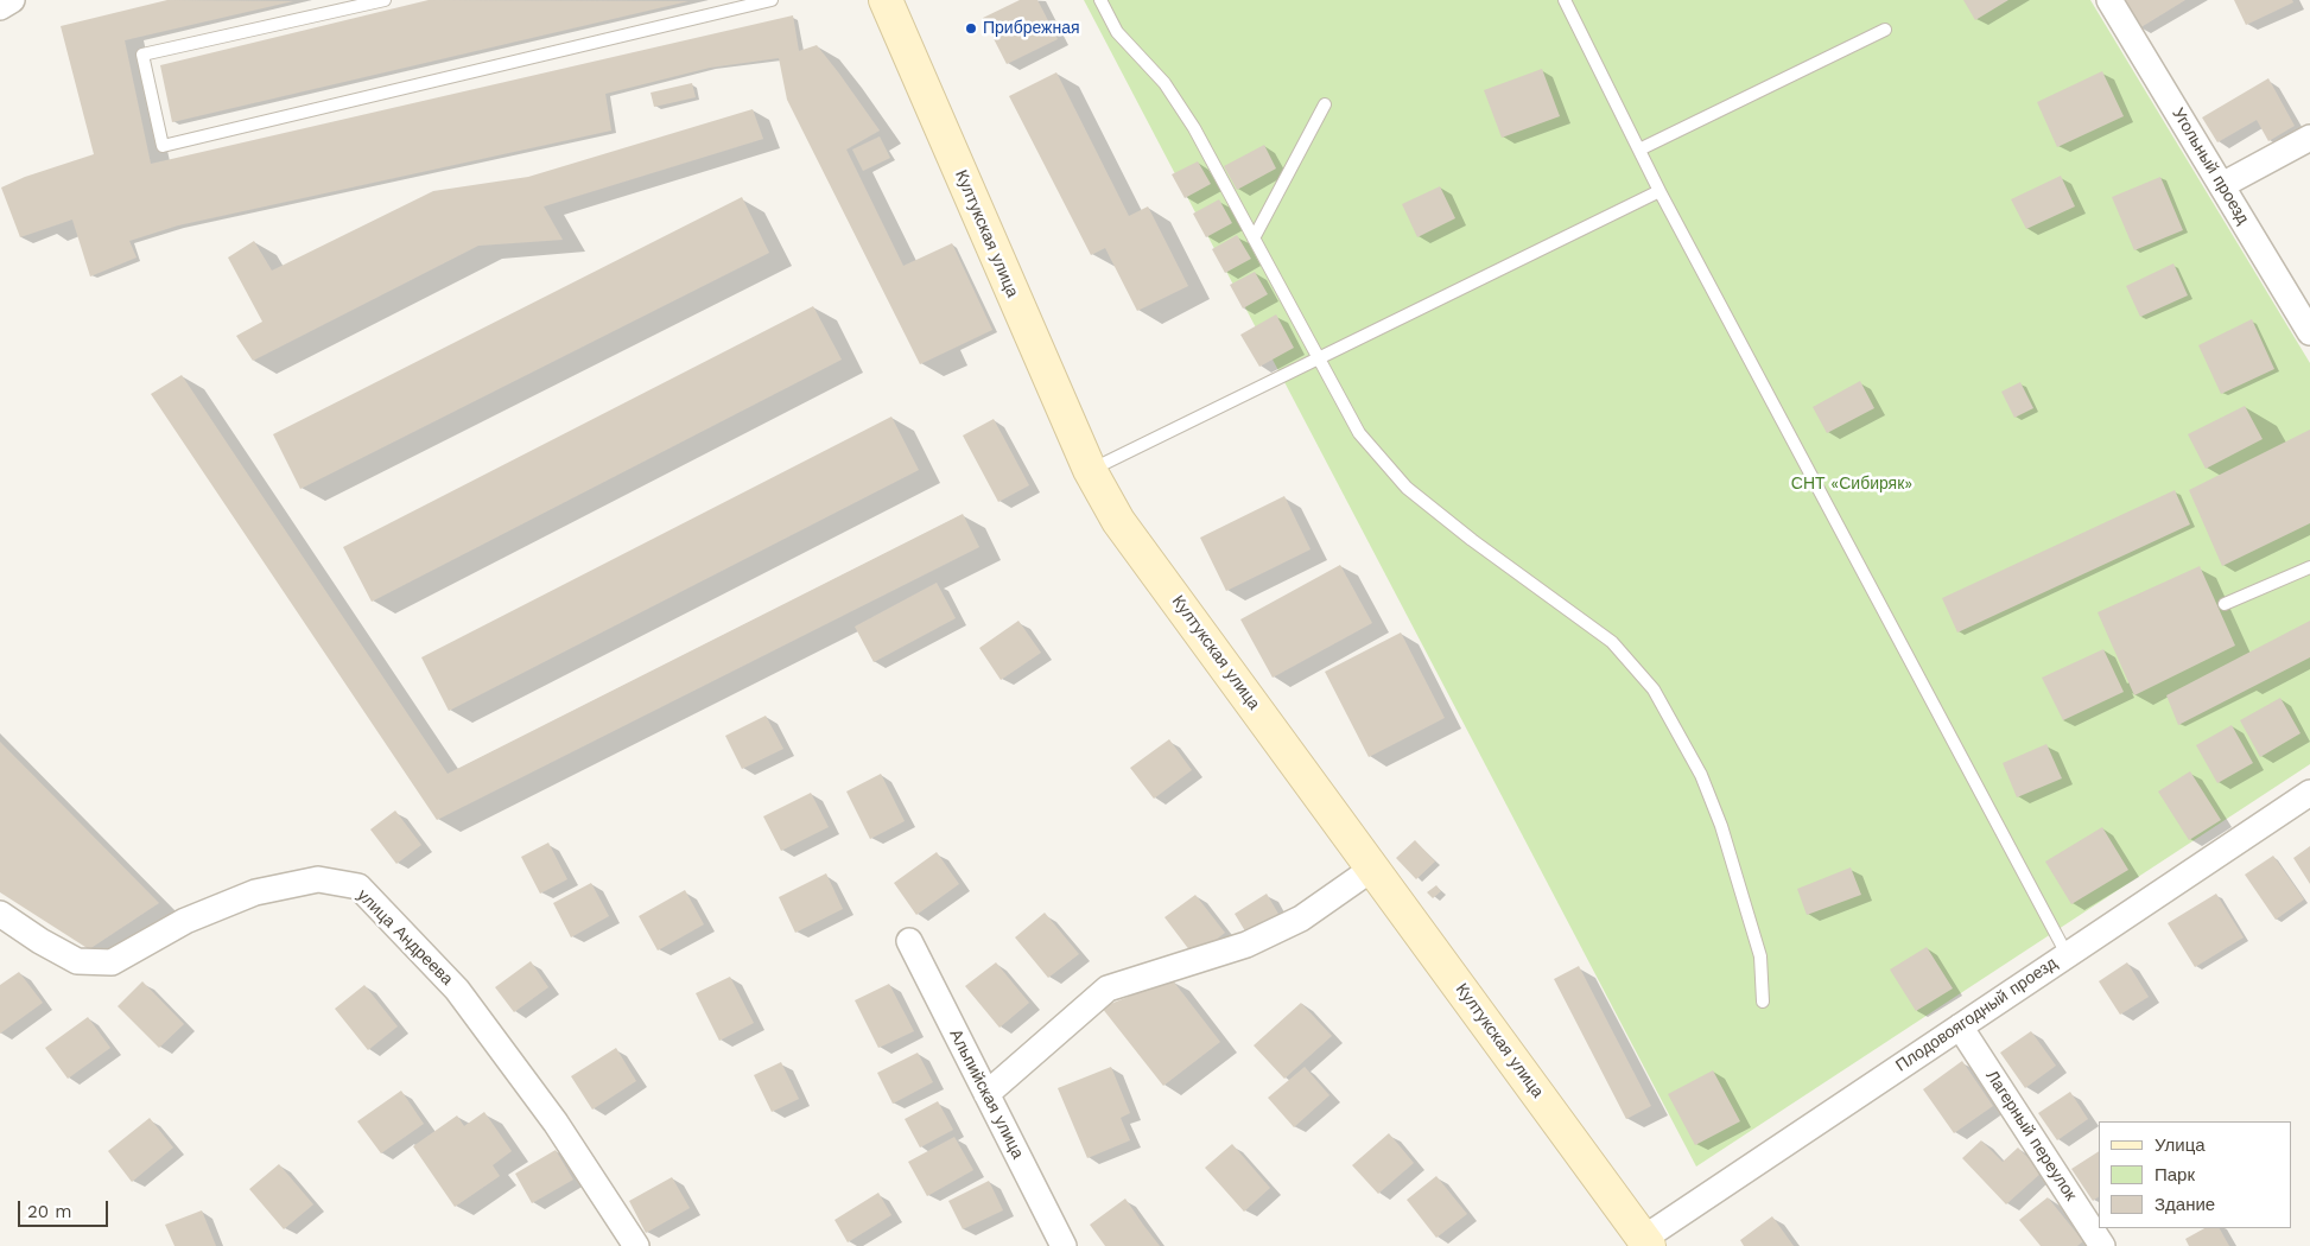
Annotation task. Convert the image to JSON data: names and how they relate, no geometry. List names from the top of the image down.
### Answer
{
  "streets": {
    "main road": ["Култукская улица"],
    "street": [
      "Угольный проезд",
      "улица Андреева",
      "Плодовоягодный проезд",
      "Альпийская улица",
      "Лагерный переулок"
    ]
  },
  "crossings": [
    ["Култукская улица", "Плодовоягодный проезд"],
    ["Плодовоягодный проезд", "Лагерный переулок"]
  ],
  "parks": ["СНТ «Сибиряк»"],
  "places": ["Прибрежная"],
  "legend": ["Улица", "Парк", "Здание"],
  "scale_bar": "20 m"
}
